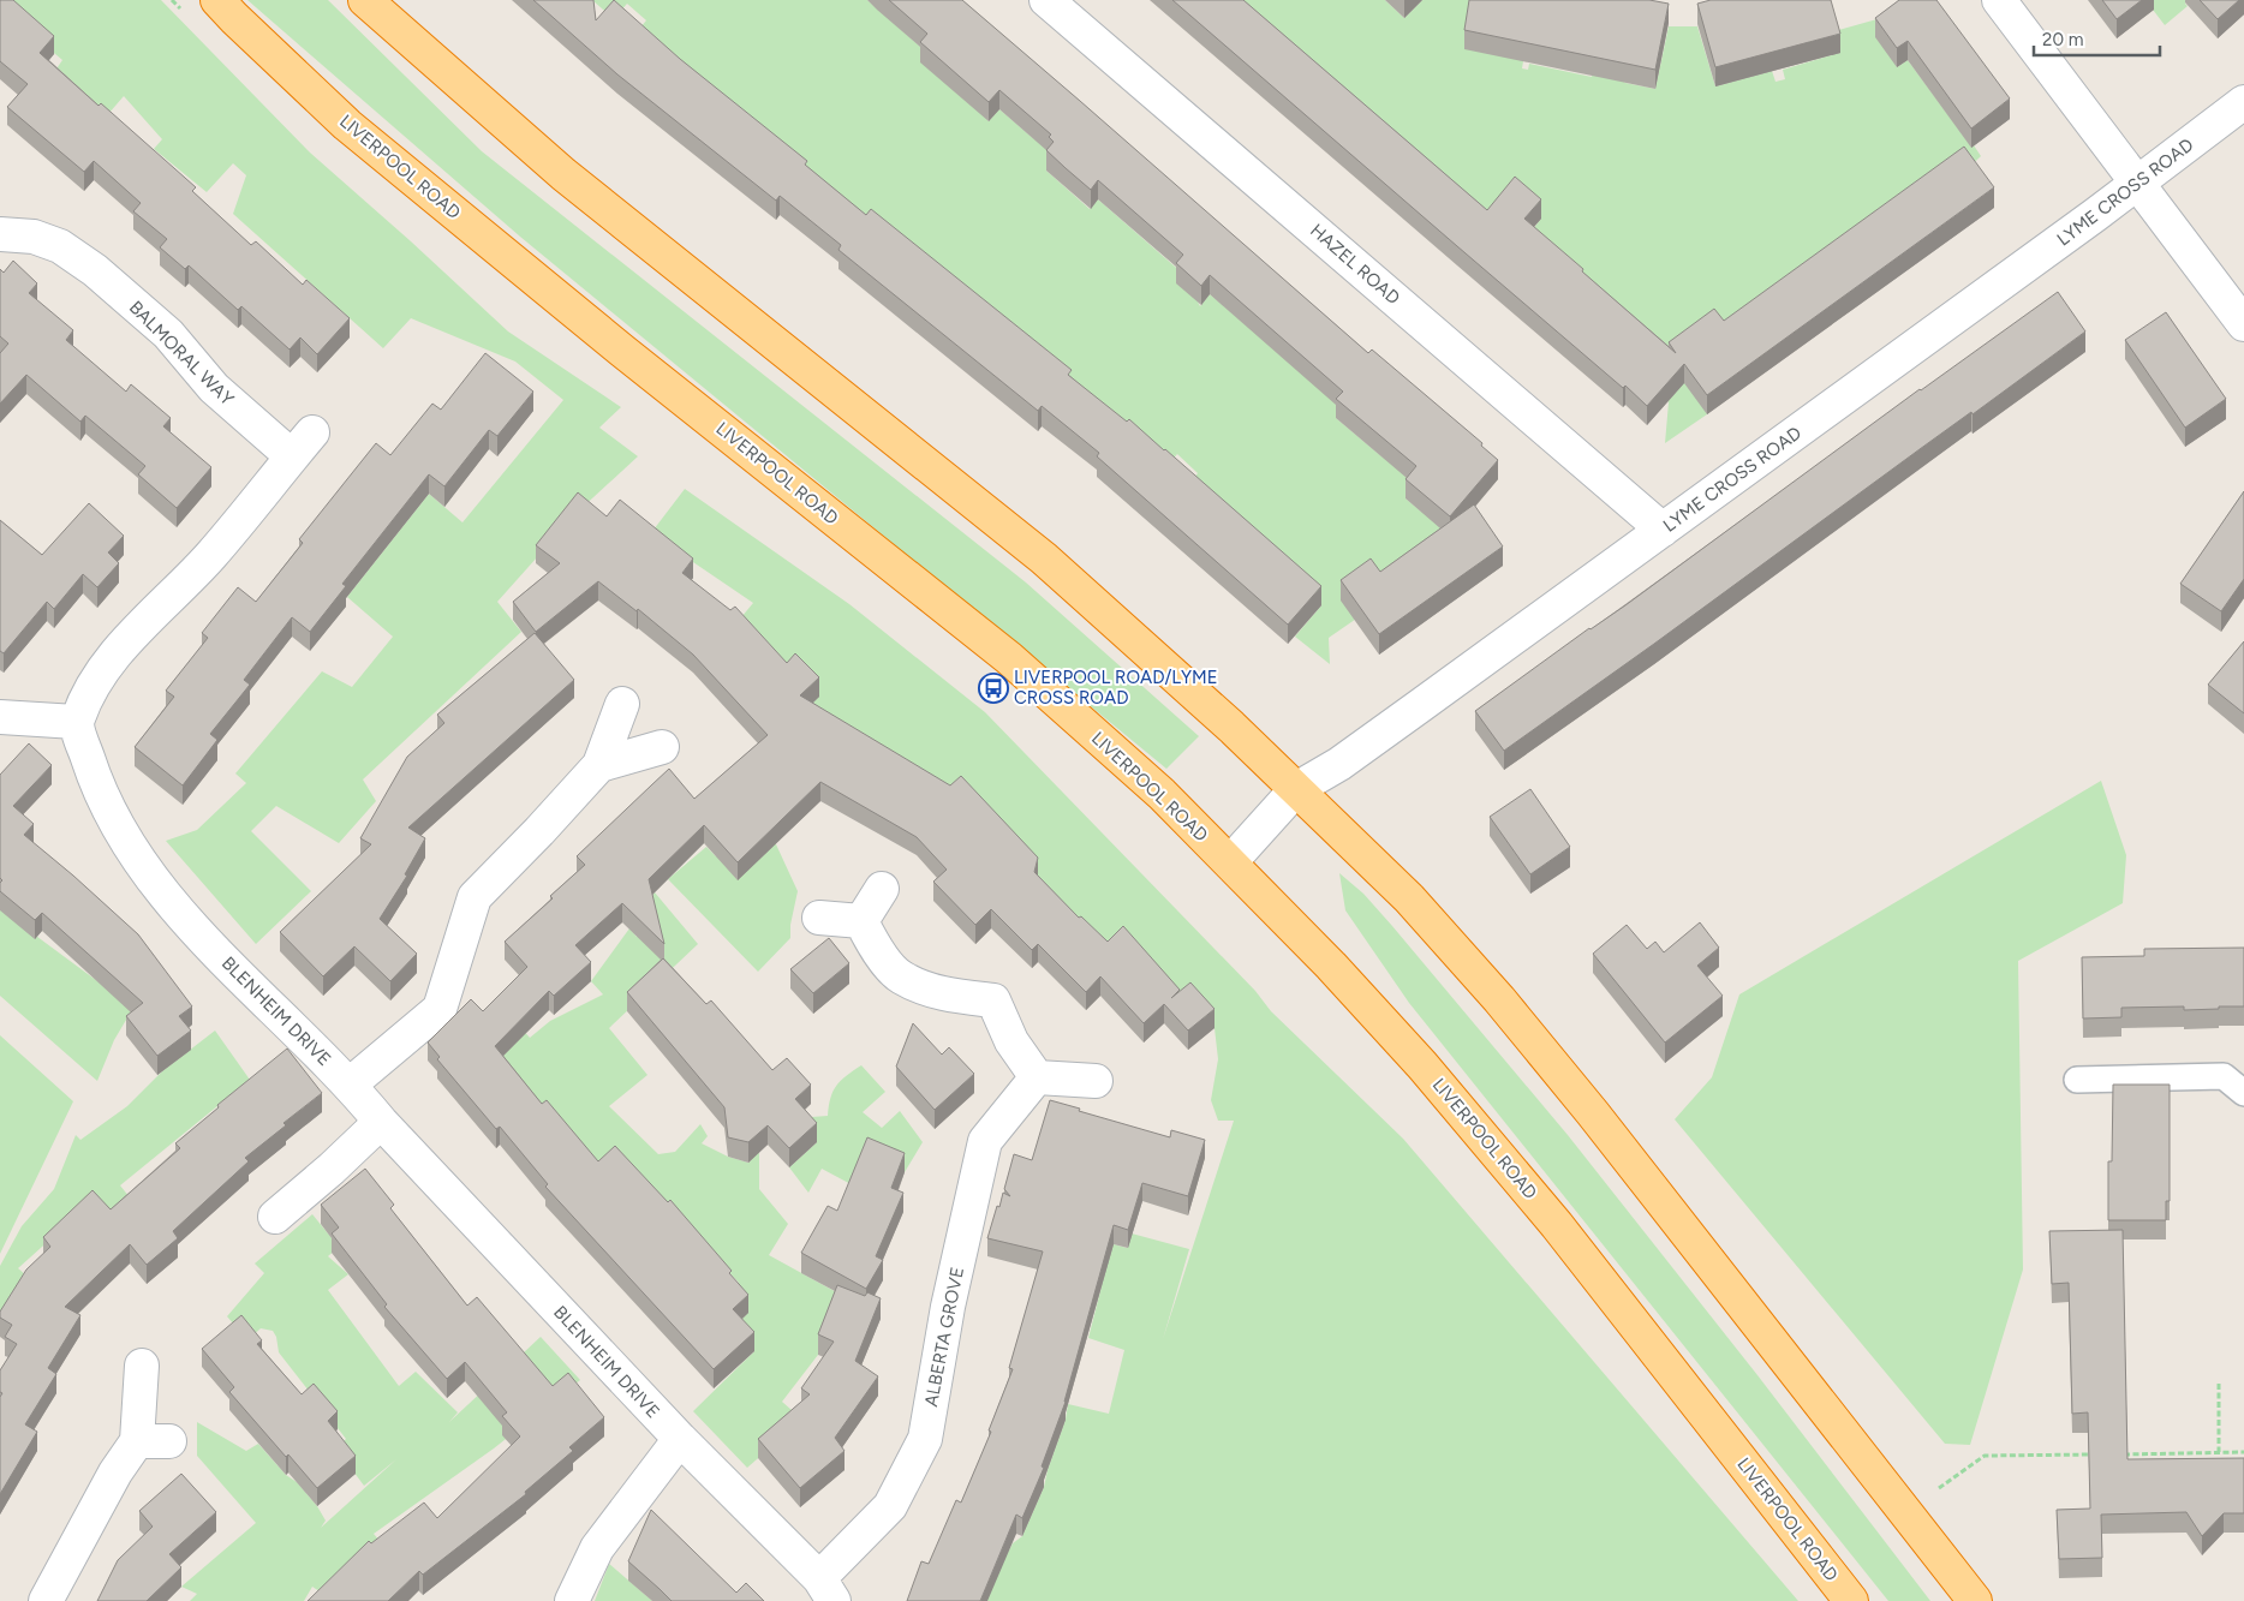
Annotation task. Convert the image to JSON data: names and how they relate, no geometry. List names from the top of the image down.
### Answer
{
  "streets": {
    "highway": ["LIVERPOOL ROAD"],
    "street": [
      "LYME CROSS ROAD",
      "HAZEL ROAD",
      "BALMORAL WAY",
      "BLENHEIM DRIVE",
      "ALBERTA GROVE"
    ]
  },
  "crossings": [
    ["LIVERPOOL ROAD", "LYME CROSS ROAD"],
    ["LYME CROSS ROAD", "HAZEL ROAD"],
    ["BALMORAL WAY", "BLENHEIM DRIVE"],
    ["BLENHEIM DRIVE", "ALBERTA GROVE"]
  ],
  "places": {
    "bus stop": ["LIVERPOOL ROAD/LYME CROSS ROAD"]
  },
  "scale_bar": "20 m"
}
